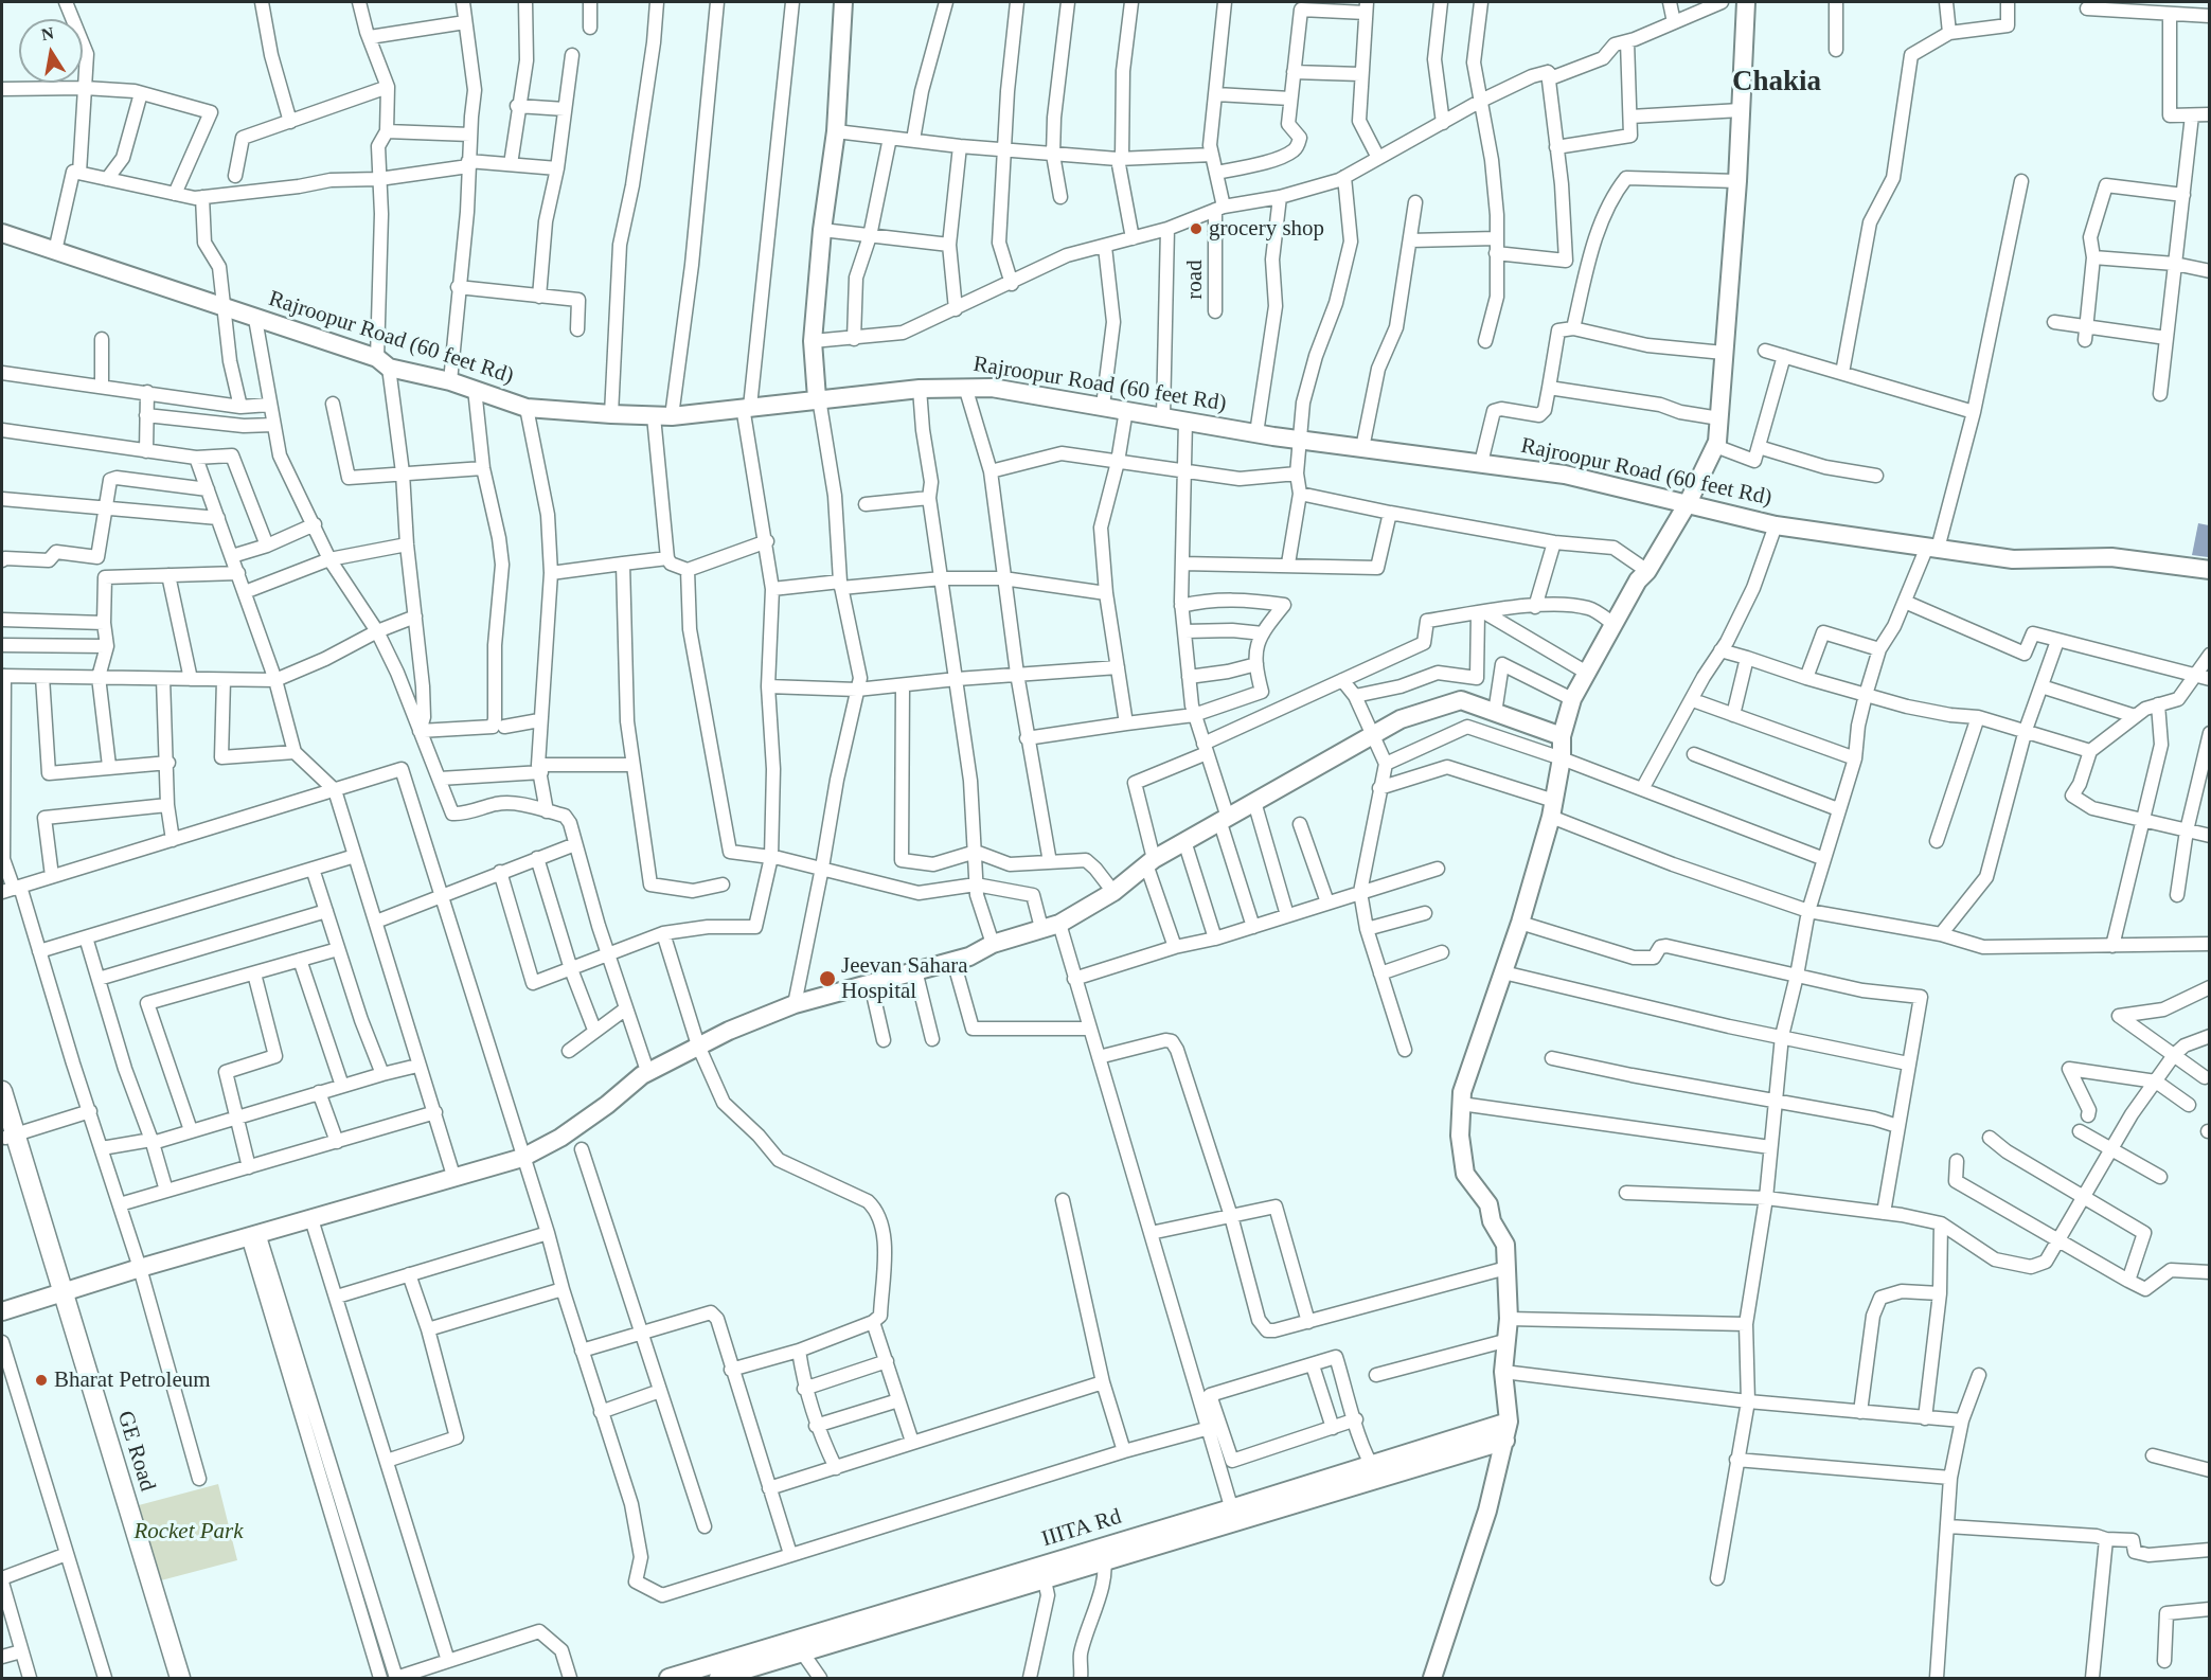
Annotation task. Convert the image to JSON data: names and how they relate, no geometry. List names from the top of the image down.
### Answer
{
  "streets": {
    "main road": ["GE Road"],
    "street": ["road", "Rajroopur Road (60 feet Rd)", "IIITA Rd"]
  },
  "districts": ["Chakia"],
  "parks": ["Rocket Park"],
  "places": ["grocery shop", "Jeevan Sahara Hospital", "Bharat Petroleum"],
  "north": "top"
}
